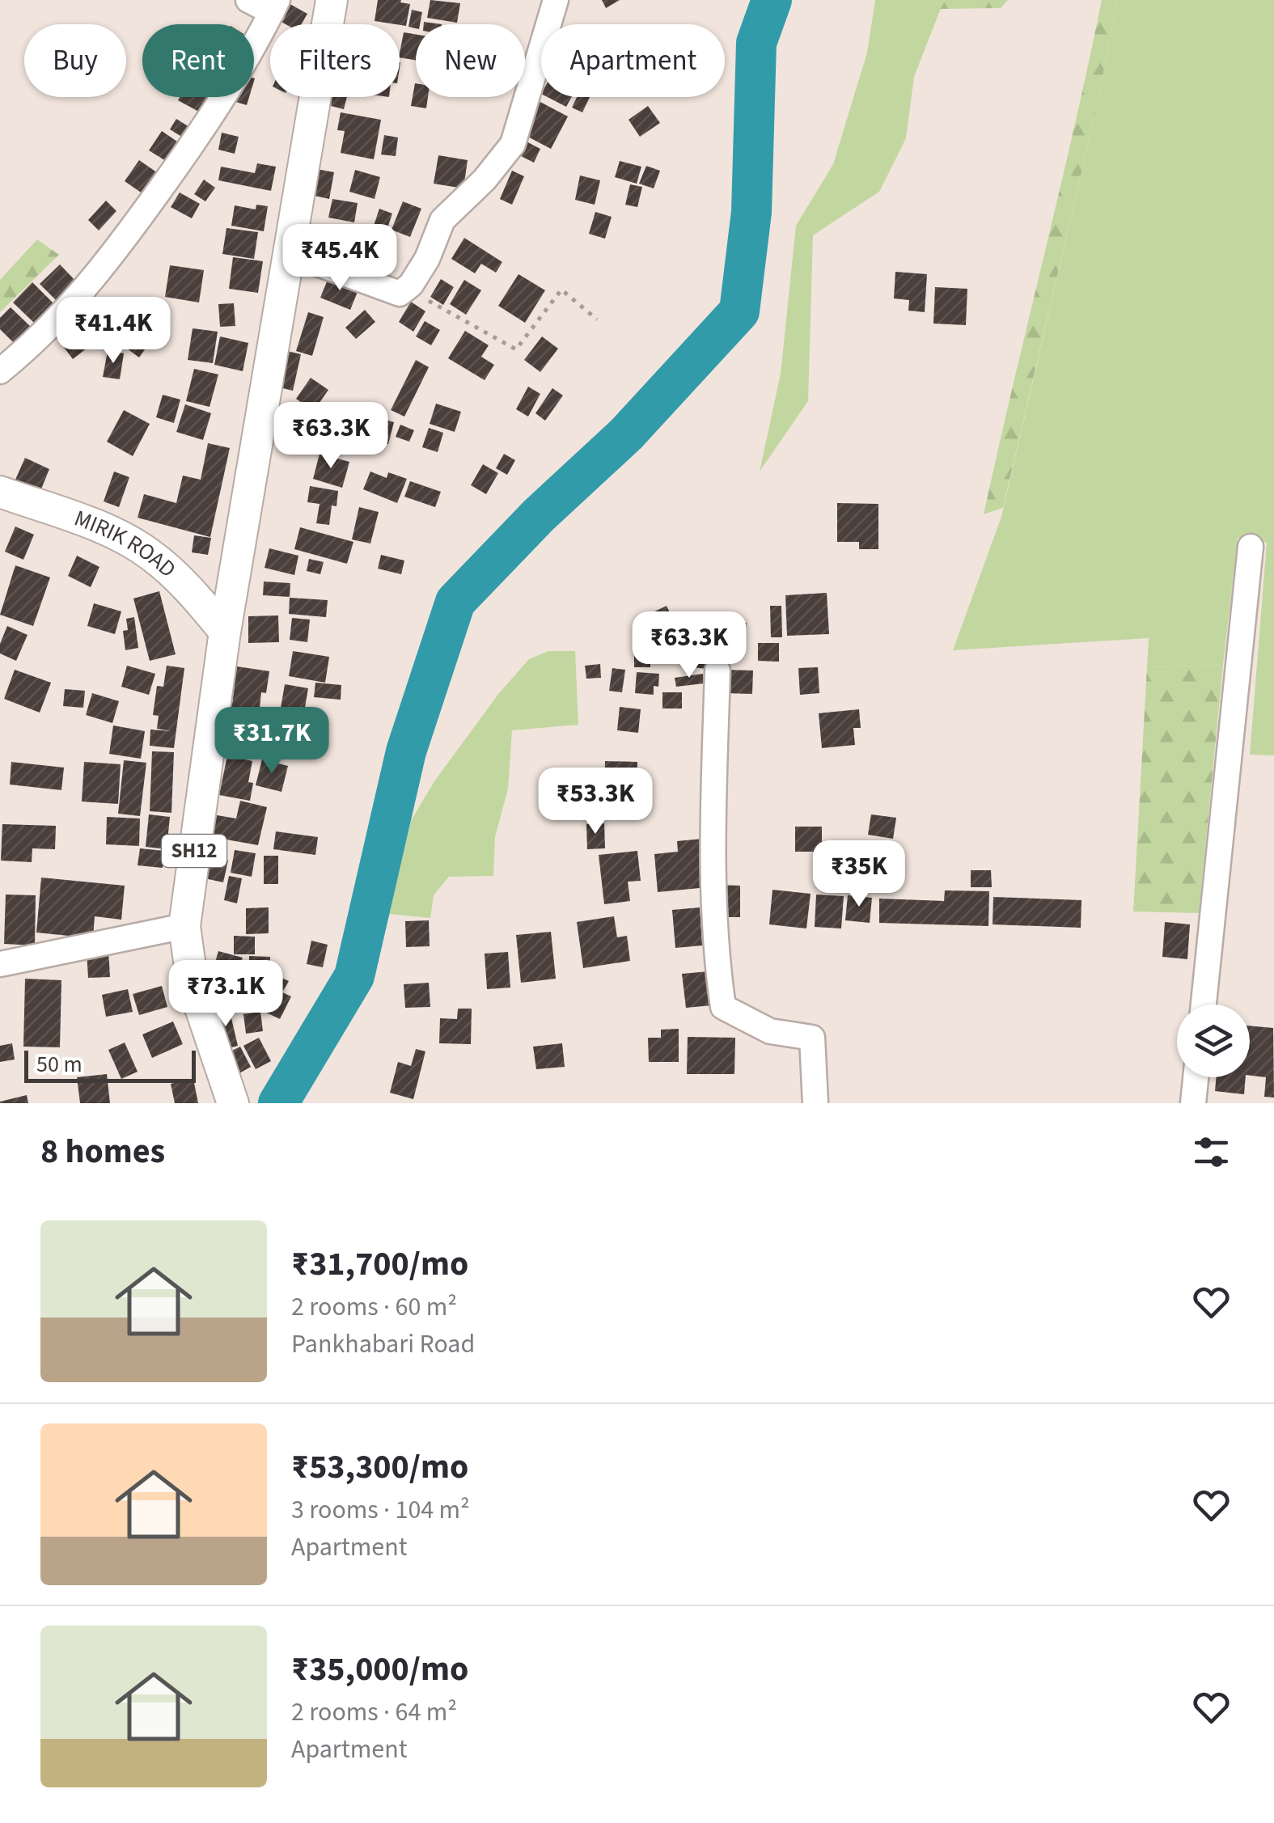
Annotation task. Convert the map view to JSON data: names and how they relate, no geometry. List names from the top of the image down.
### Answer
{
  "streets": {
    "main road": ["MIRIK ROAD", "SH12"]
  },
  "crossings": [
    ["MIRIK ROAD", "SH12"]
  ],
  "scale_bar": "50 m",
  "page": {
    "chip": [
      "Buy",
      "Rent",
      "Filters",
      "New",
      "Apartment"
    ],
    "price": [
      "₹45.4K",
      "₹41.4K",
      "₹63.3K",
      "₹63.3K",
      "₹31.7K",
      "₹53.3K",
      "₹35K",
      "₹73.1K"
    ],
    "scale": "50 m",
    "heading": "8 homes",
    "list": [
      {
        "name": "₹31,700/mo",
        "note": "2 rooms · 60 m² · Pankhabari Road"
      },
      {
        "name": "₹53,300/mo",
        "note": "3 rooms · 104 m² · Apartment"
      },
      {
        "name": "₹35,000/mo",
        "note": "2 rooms · 64 m² · Apartment"
      }
    ]
  }
}
